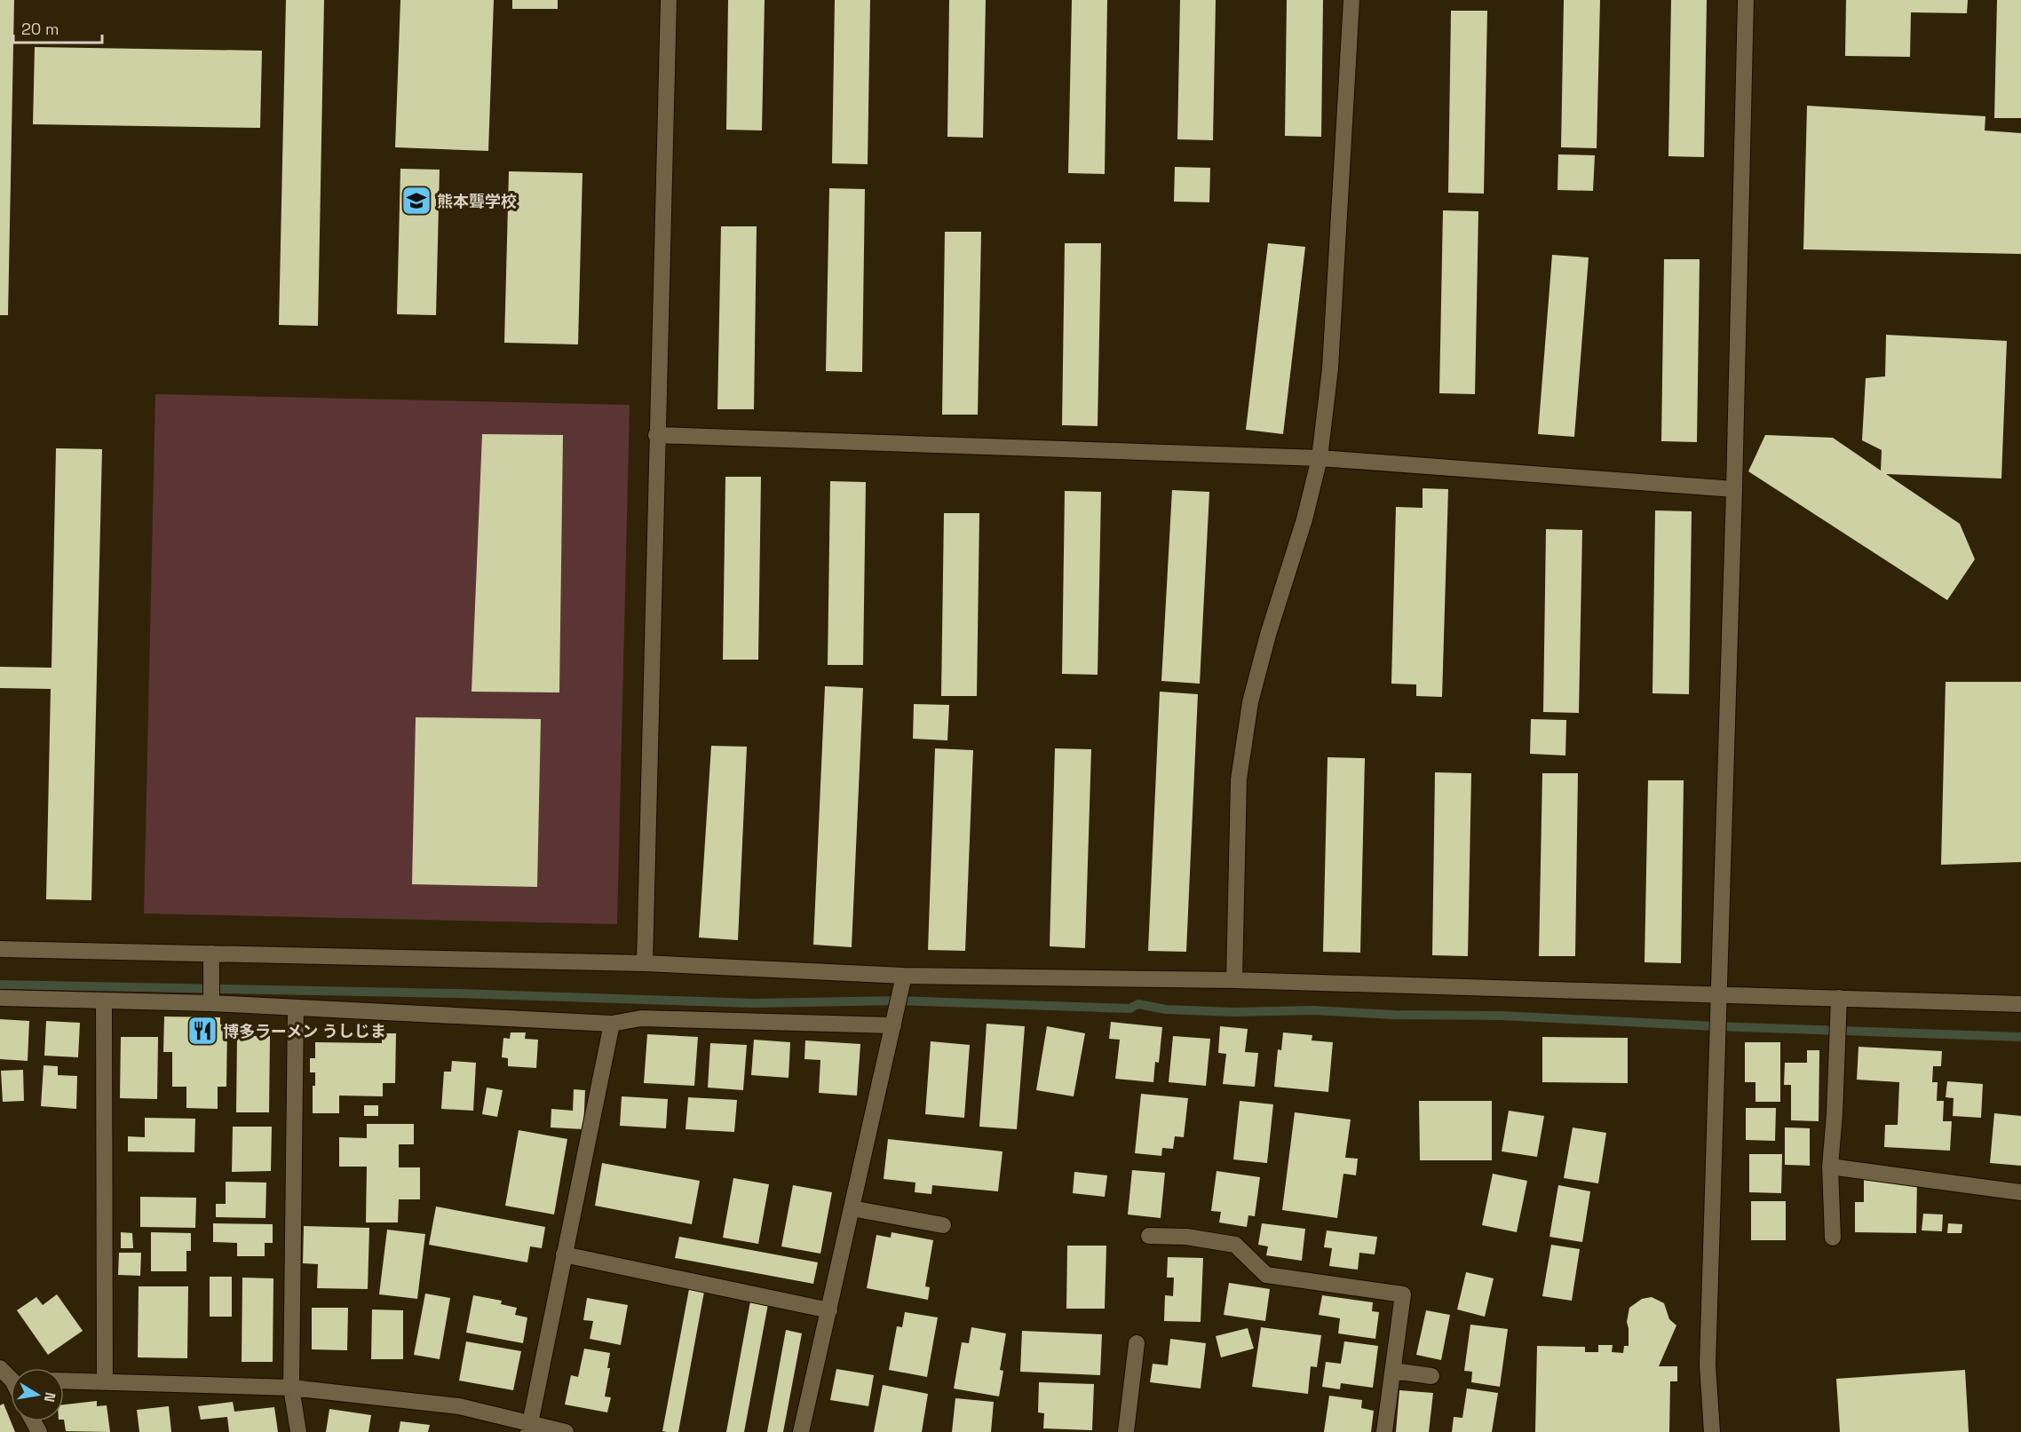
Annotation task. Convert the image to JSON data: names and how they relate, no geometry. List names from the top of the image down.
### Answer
{
  "places": {
    "school or university": ["熊本聾学校"],
    "restaurant": ["博多ラーメン うしじま"]
  },
  "scale_bar": "20 m",
  "north": "right"
}
